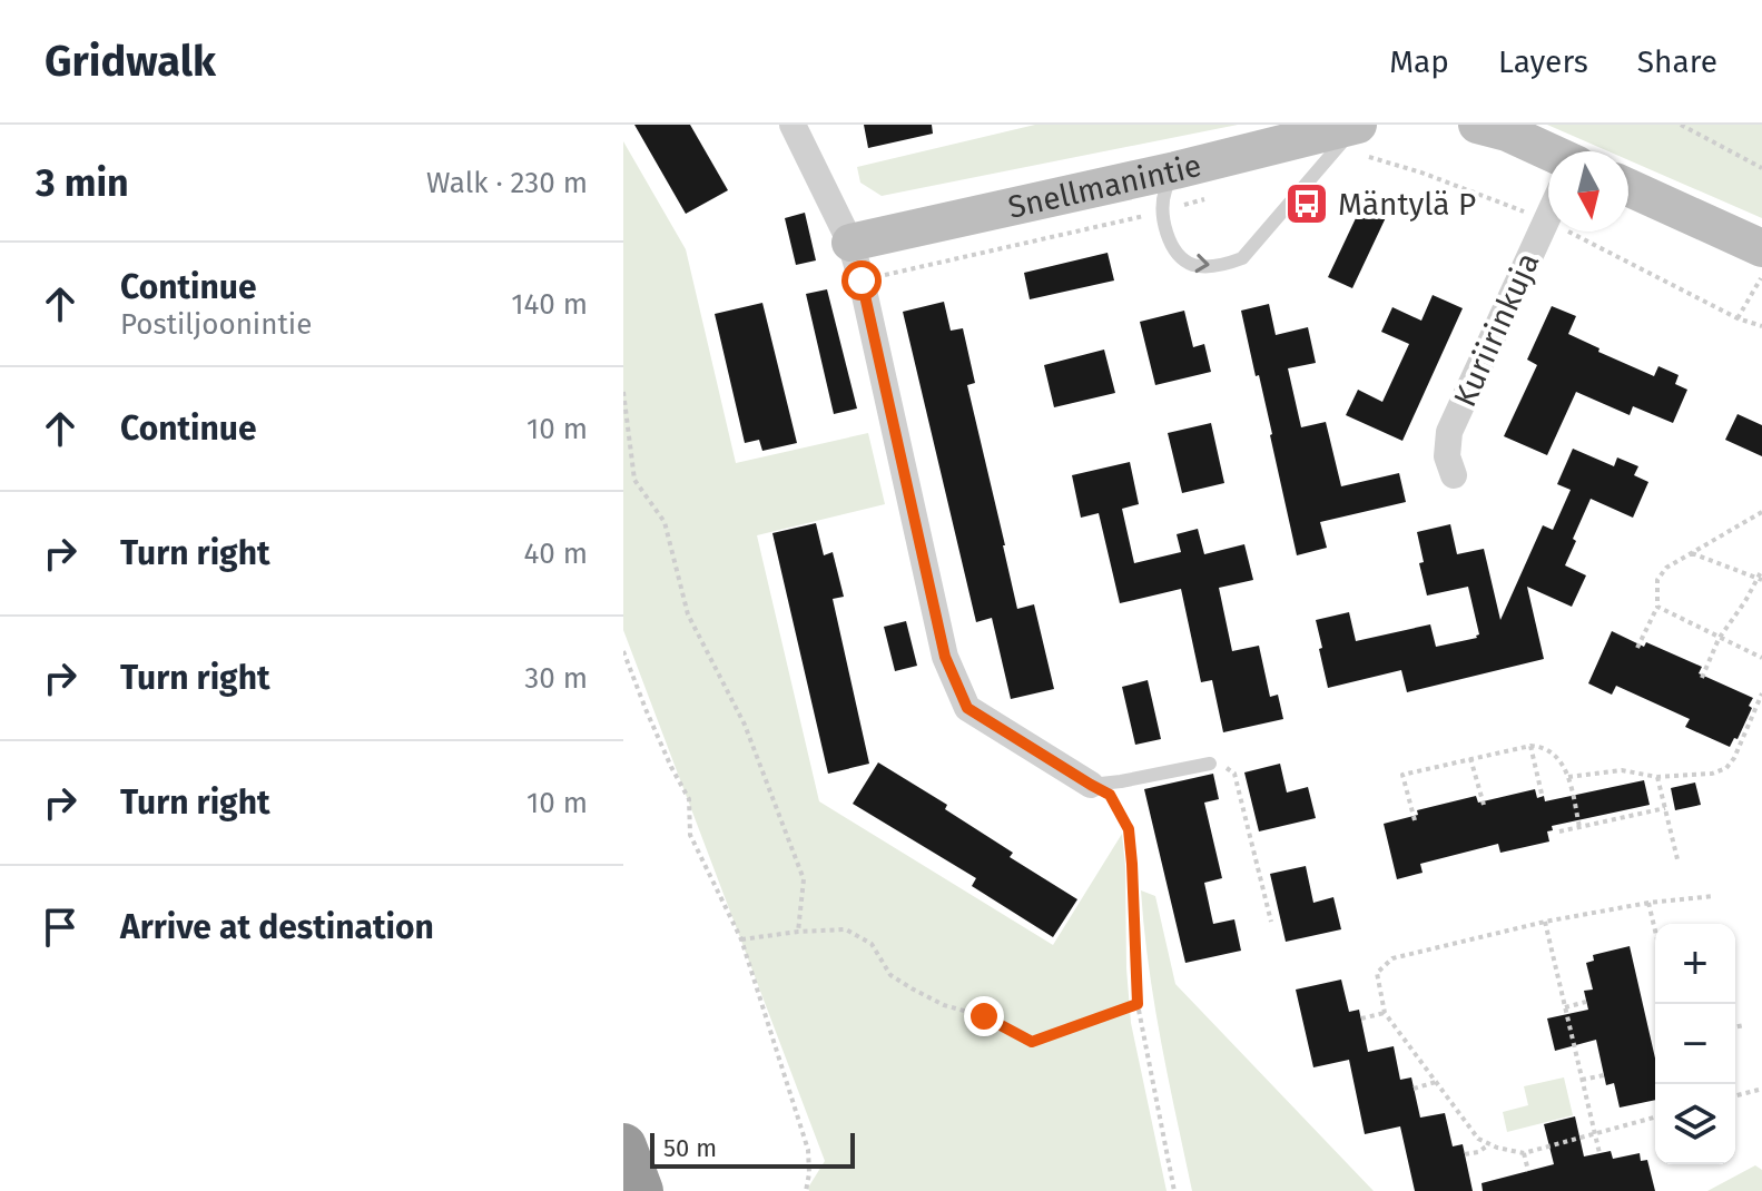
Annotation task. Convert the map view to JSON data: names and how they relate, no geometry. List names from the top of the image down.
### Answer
{
  "streets": {
    "street": ["Snellmanintie", "Kuriirinkuja"]
  },
  "places": {
    "bus stop": ["Mäntylä P"]
  },
  "scale_bar": "50 m",
  "north": "bottom",
  "page": {
    "header": "Gridwalk",
    "nav": ["Map", "Layers", "Share"],
    "heading": ["3 min", "Walk · 230 m"],
    "list": [
      ["Continue", "Postiljoonintie", "140 m"],
      ["Continue", "10 m"],
      ["Turn right", "40 m"],
      ["Turn right", "30 m"],
      ["Turn right", "10 m"],
      "Arrive at destination"
    ],
    "map_buttons": ["+", "−"],
    "scale": "50 m"
  }
}
